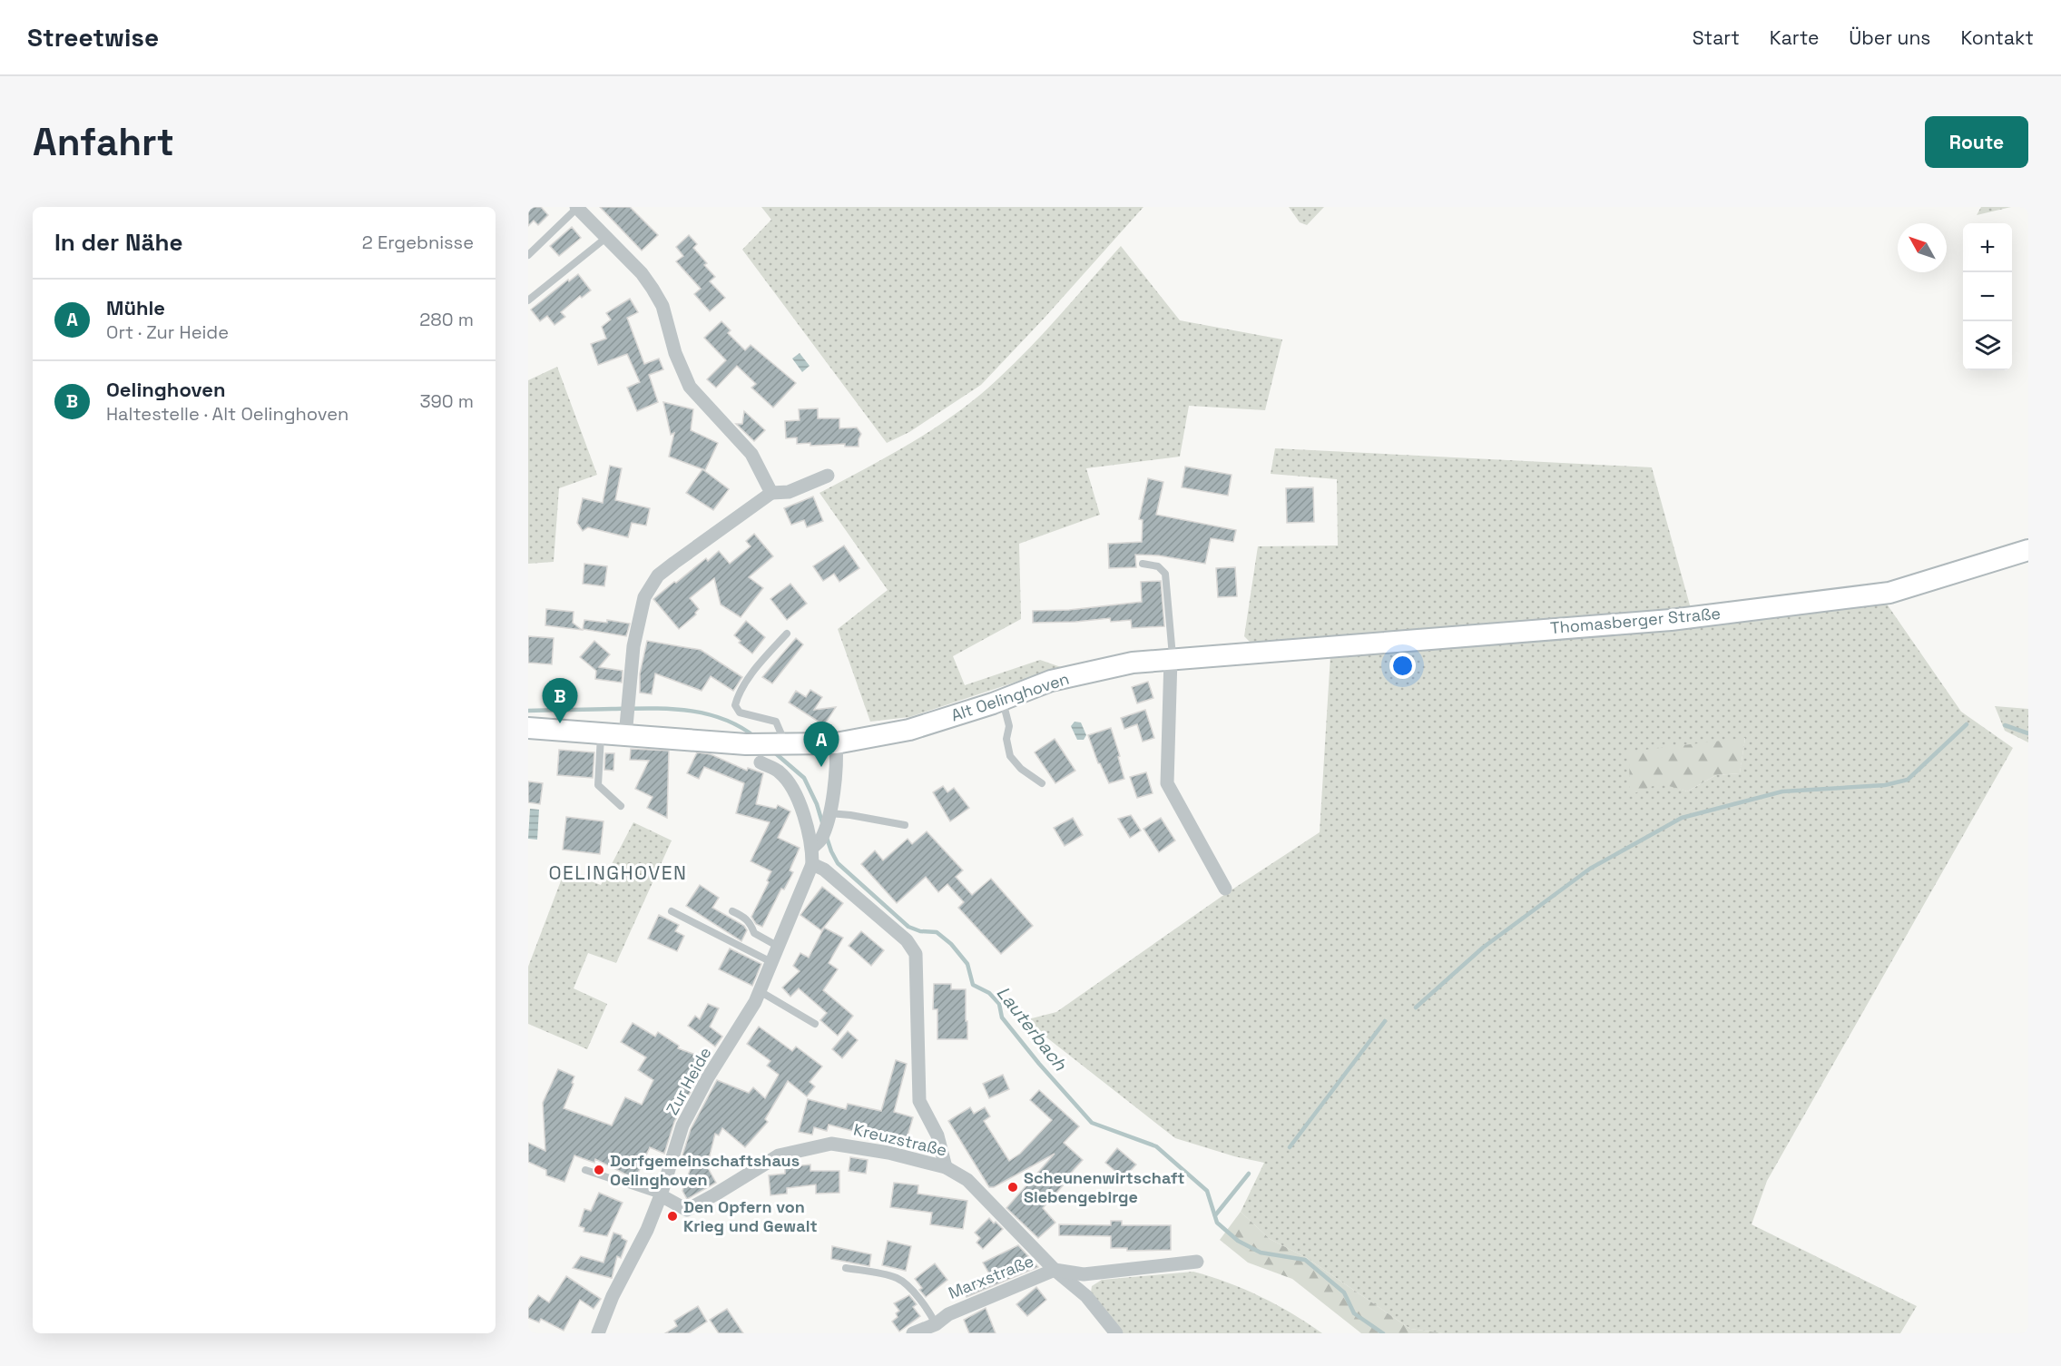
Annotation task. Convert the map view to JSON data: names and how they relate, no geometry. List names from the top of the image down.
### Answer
{
  "streets": {
    "main road": ["Thomasberger Straße", "Alt Oelinghoven"],
    "street": ["Zur Heide", "Kreuzstraße", "Marxstraße"]
  },
  "crossings": [
    ["Thomasberger Straße", "Alt Oelinghoven"],
    ["Alt Oelinghoven", "Zur Heide"],
    ["Zur Heide", "Kreuzstraße"],
    ["Kreuzstraße", "Marxstraße"]
  ],
  "districts": ["OELINGHOVEN"],
  "water": ["Lauterbach"],
  "places": ["Dorfgemeinschaftshaus Oelinghoven", "Scheunenwirtschaft Siebengebirge", "Den Opfern von Krieg und Gewalt"],
  "north": "top left",
  "page": {
    "header": "Streetwise",
    "nav": [
      "Start",
      "Karte",
      "Über uns",
      "Kontakt"
    ],
    "buttons": "Route",
    "title": "Anfahrt",
    "heading": ["In der Nähe", "2 Ergebnisse"],
    "map_buttons": ["+", "−"],
    "list": [
      {
        "mark": "A",
        "name": "Mühle",
        "note": "Ort · Zur Heide",
        "value": "280 m"
      },
      {
        "mark": "B",
        "name": "Oelinghoven",
        "note": "Haltestelle · Alt Oelinghoven",
        "value": "390 m"
      }
    ],
    "pins": ["B", "A"]
  }
}
